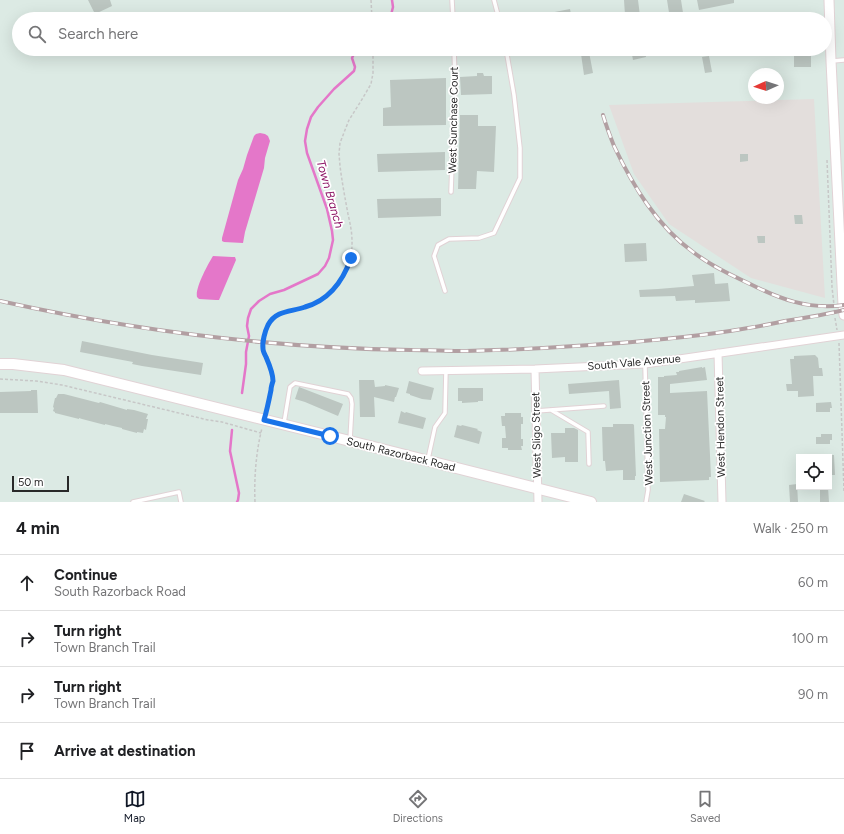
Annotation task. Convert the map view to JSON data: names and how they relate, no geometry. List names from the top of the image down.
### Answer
{
  "streets": {
    "main road": ["South Razorback Road"],
    "street": ["South Vale Avenue", "West Hendon Street", "West Sligo Street"],
    "lane": ["West Sunchase Court", "West Junction Street"]
  },
  "crossings": [
    ["South Vale Avenue", "West Hendon Street"],
    ["South Vale Avenue", "West Junction Street"],
    ["South Vale Avenue", "West Sligo Street"],
    ["West Sligo Street", "South Razorback Road"]
  ],
  "water": ["Town Branch"],
  "scale_bar": "50 m",
  "north": "left",
  "page": {
    "search": "Search here",
    "scale": "50 m",
    "heading": ["4 min", "Walk · 250 m"],
    "list": [
      ["Continue", "South Razorback Road", "60 m"],
      ["Turn right", "Town Branch Trail", "100 m"],
      ["Turn right", "Town Branch Trail", "90 m"],
      "Arrive at destination"
    ],
    "nav": ["Map", "Directions", "Saved"]
  }
}
